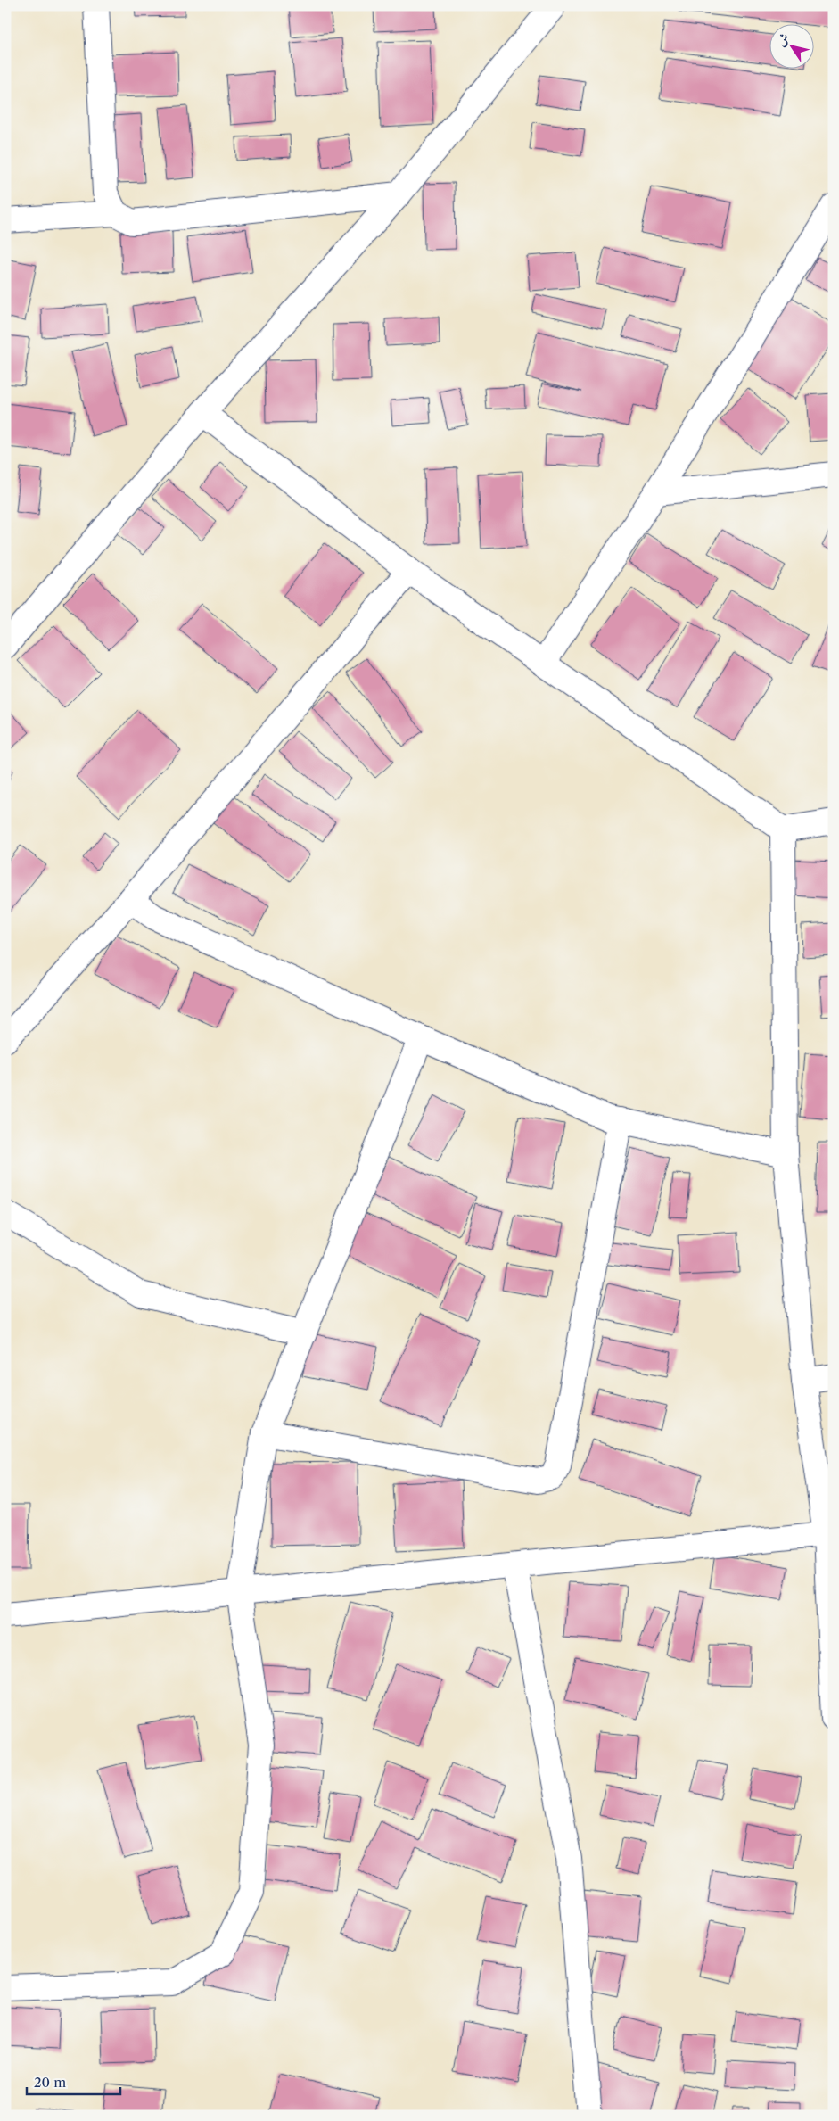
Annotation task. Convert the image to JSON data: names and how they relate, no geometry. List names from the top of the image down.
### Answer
{
  "scale_bar": "20 m",
  "north": "top left"
}
